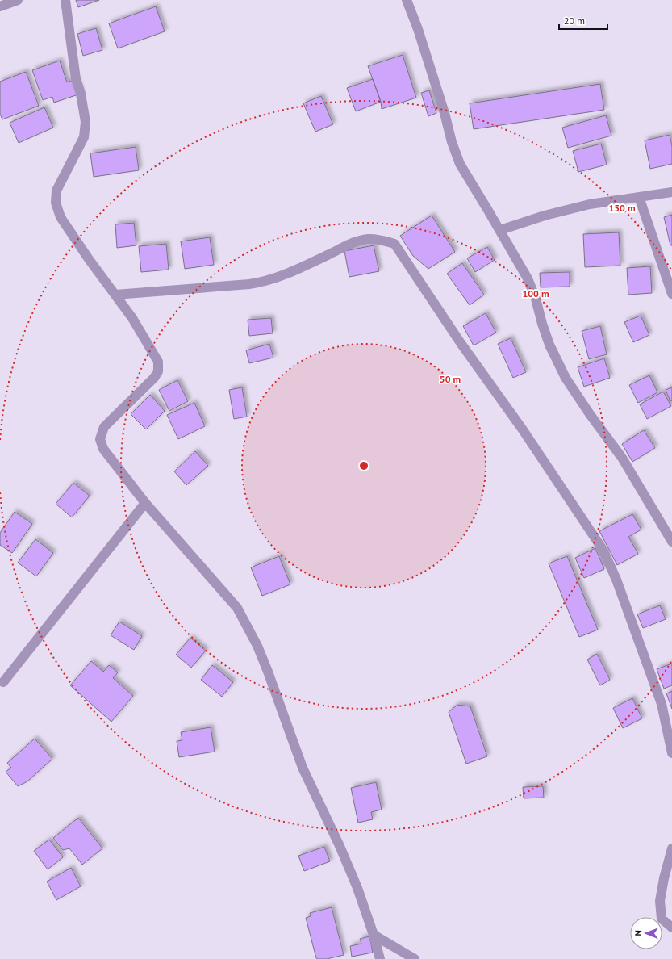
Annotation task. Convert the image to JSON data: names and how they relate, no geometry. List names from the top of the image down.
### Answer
{
  "scale_bar": "20 m",
  "north": "left",
  "rings": ["150 m", "100 m", "50 m"]
}
